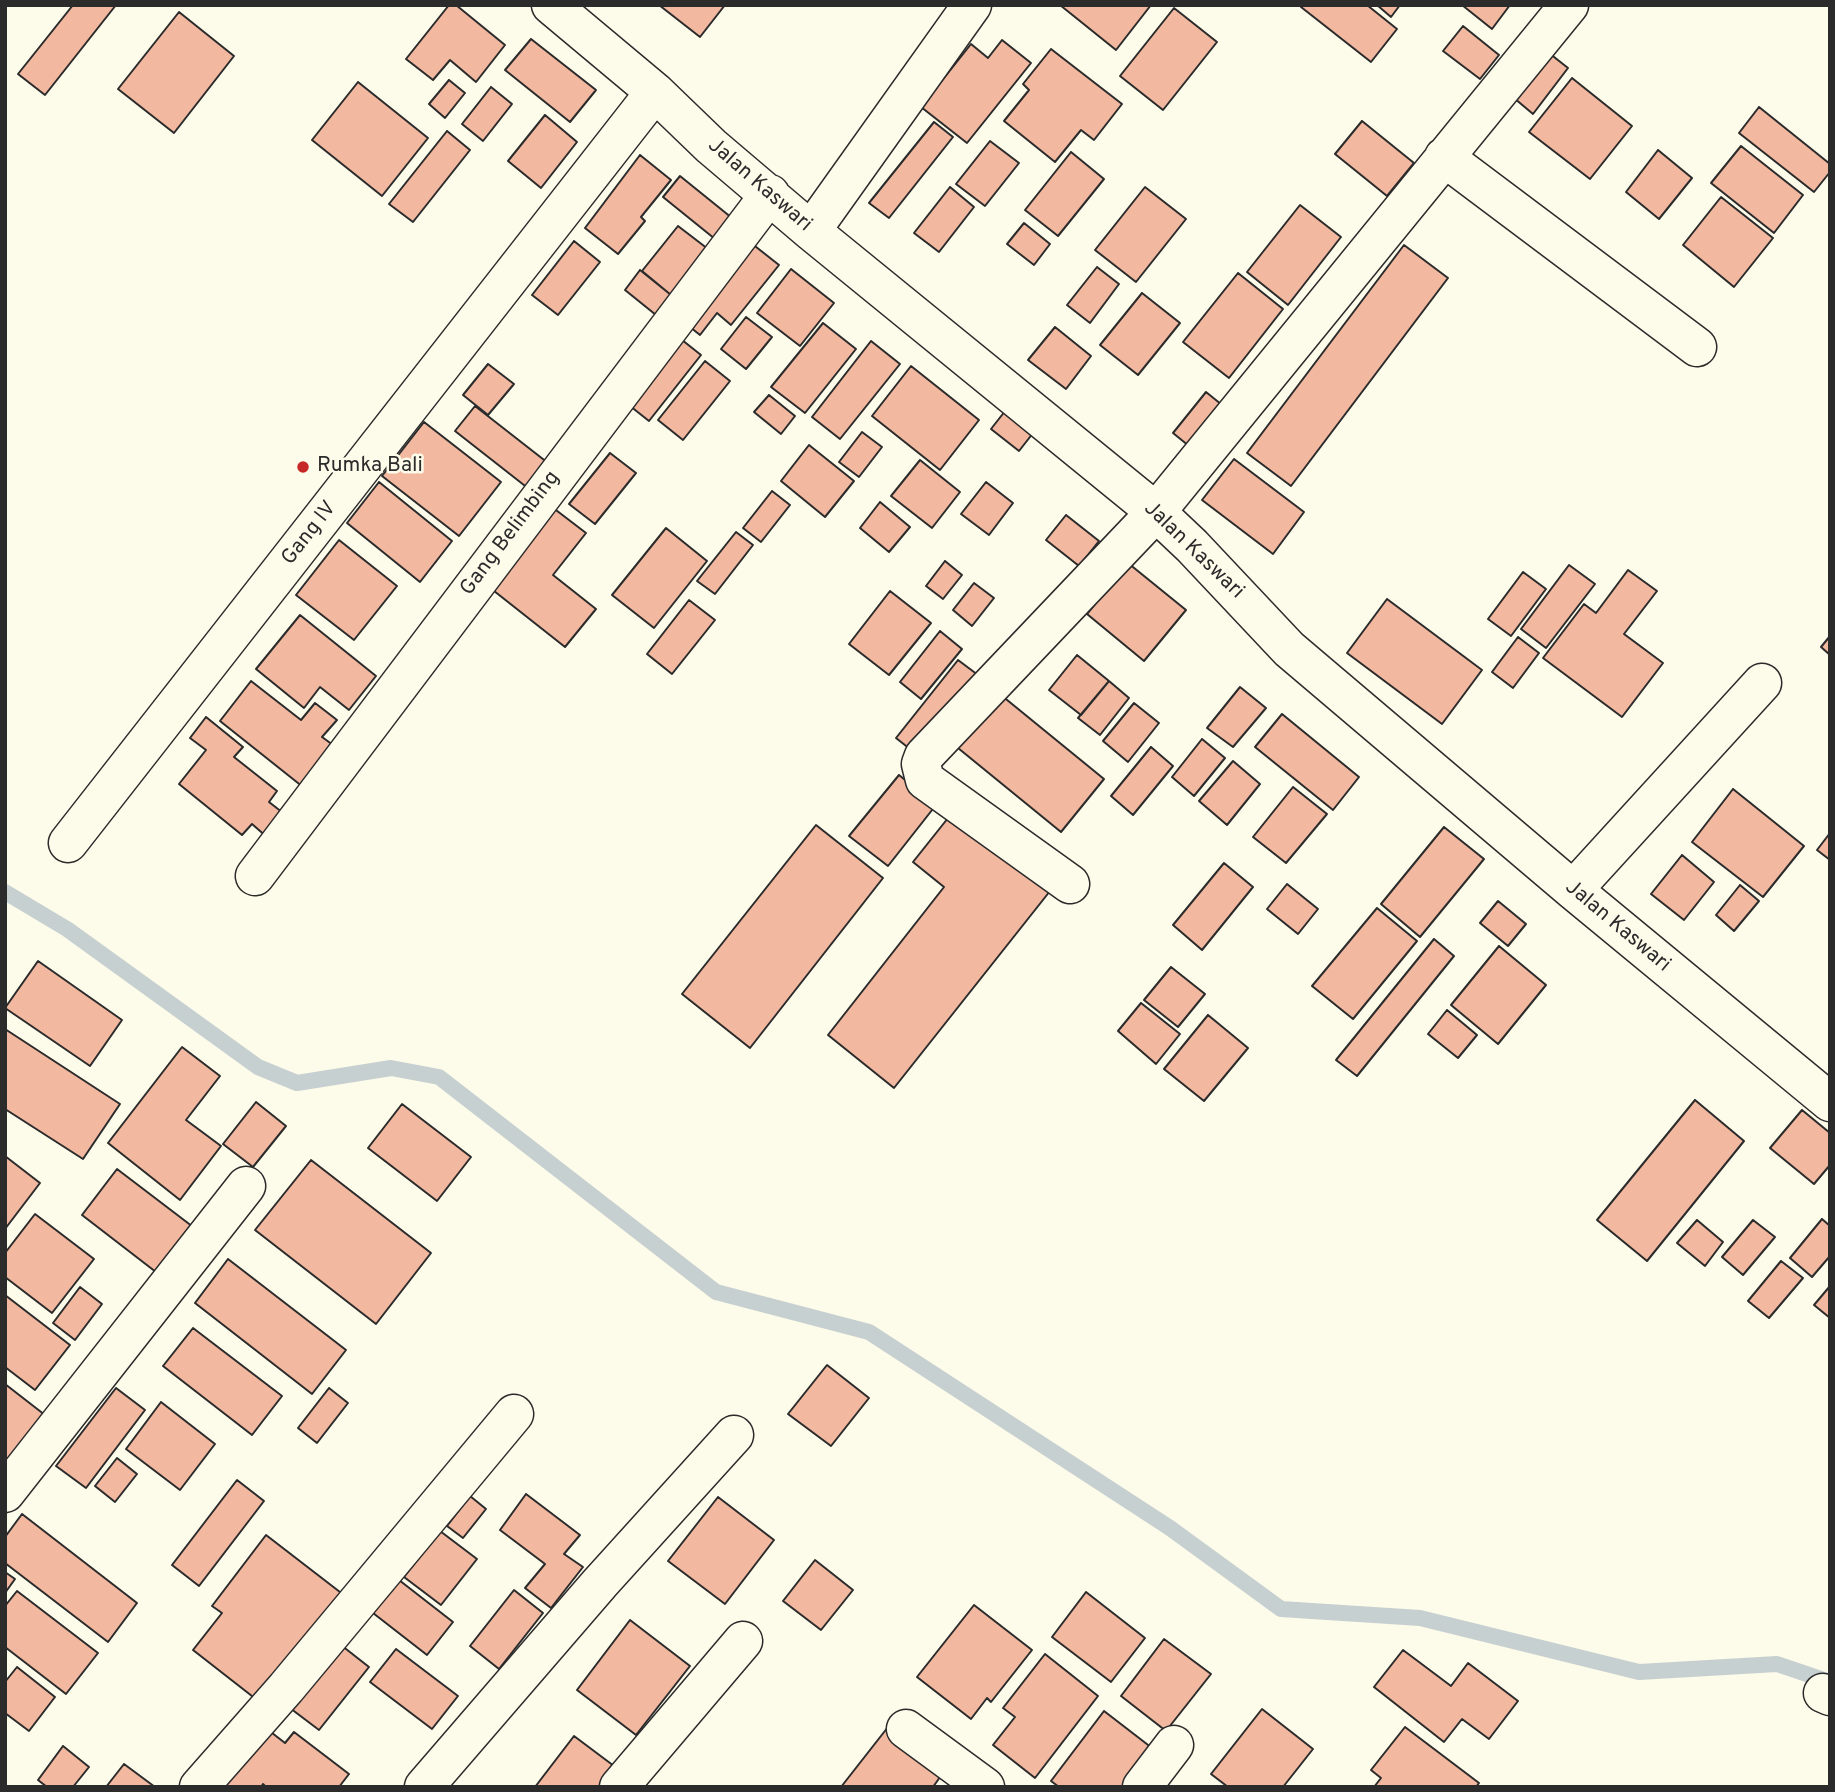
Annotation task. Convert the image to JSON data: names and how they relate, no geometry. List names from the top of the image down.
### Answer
{
  "streets": {
    "street": ["Jalan Kaswari", "Gang IV", "Gang Belimbing"]
  },
  "crossings": [
    ["Jalan Kaswari", "Gang IV"],
    ["Jalan Kaswari", "Gang Belimbing"]
  ],
  "places": ["Rumka Bali"]
}
